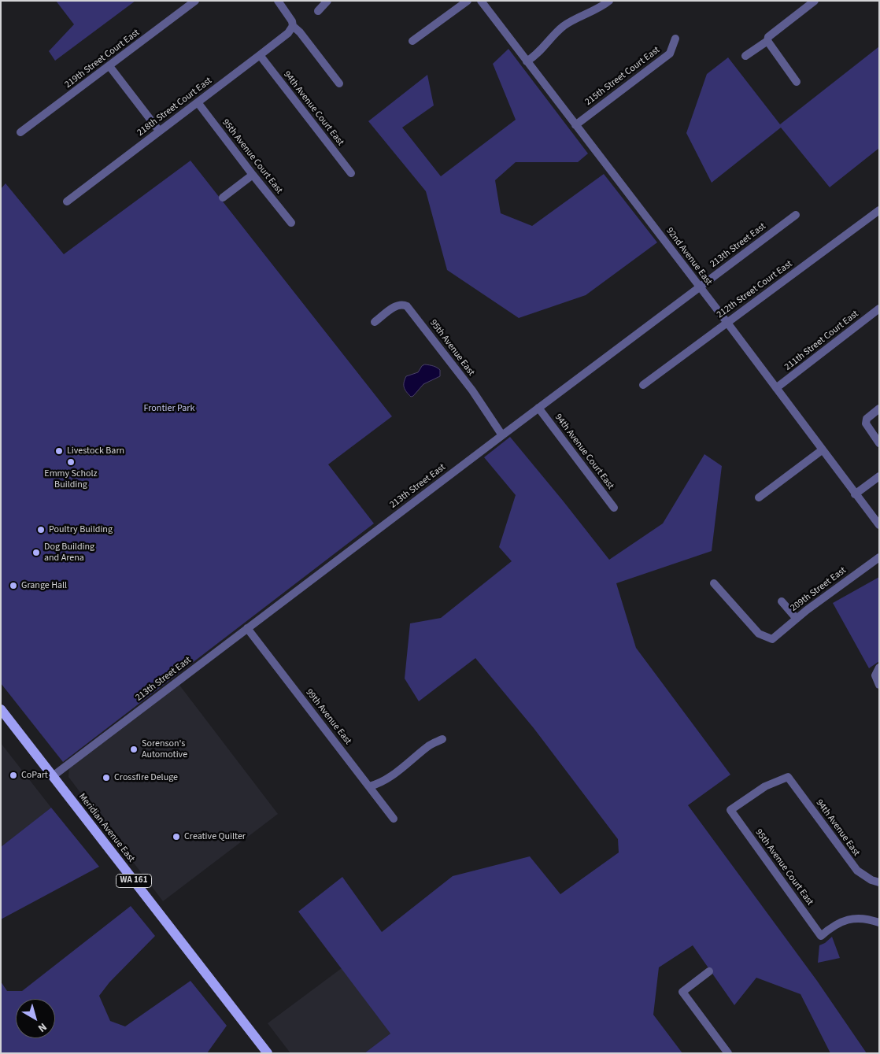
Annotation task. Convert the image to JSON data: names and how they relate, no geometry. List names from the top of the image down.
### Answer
{
  "streets": {
    "main road": ["Meridian Avenue East", "WA 161"],
    "street": [
      "219th Street Court East",
      "215th Street Court East",
      "218th Street Court East",
      "94th Avenue Court East",
      "95th Avenue Court East",
      "213th Street East",
      "92nd Avenue East",
      "212th Street Court East",
      "211th Street Court East",
      "95th Avenue East",
      "209th Street East",
      "99th Avenue East",
      "94th Avenue East"
    ]
  },
  "crossings": [
    ["215th Street Court East", "92nd Avenue East"],
    ["218th Street Court East", "94th Avenue Court East"],
    ["218th Street Court East", "95th Avenue Court East"],
    ["94th Avenue Court East", "213th Street East"],
    ["95th Avenue Court East", "94th Avenue East"],
    ["213th Street East", "92nd Avenue East"],
    ["213th Street East", "95th Avenue East"],
    ["213th Street East", "99th Avenue East"],
    ["213th Street East", "Meridian Avenue East"],
    ["92nd Avenue East", "212th Street Court East"],
    ["92nd Avenue East", "211th Street Court East"]
  ],
  "parks": ["Frontier Park"],
  "places": [
    "Livestock Barn",
    "Emmy Scholz Building",
    "Poultry Building",
    "Dog Building and Arena",
    "Grange Hall",
    "Sorenson's Automotive",
    "CoPart",
    "Crossfire Deluge",
    "Creative Quilter"
  ],
  "north": "bottom right"
}
